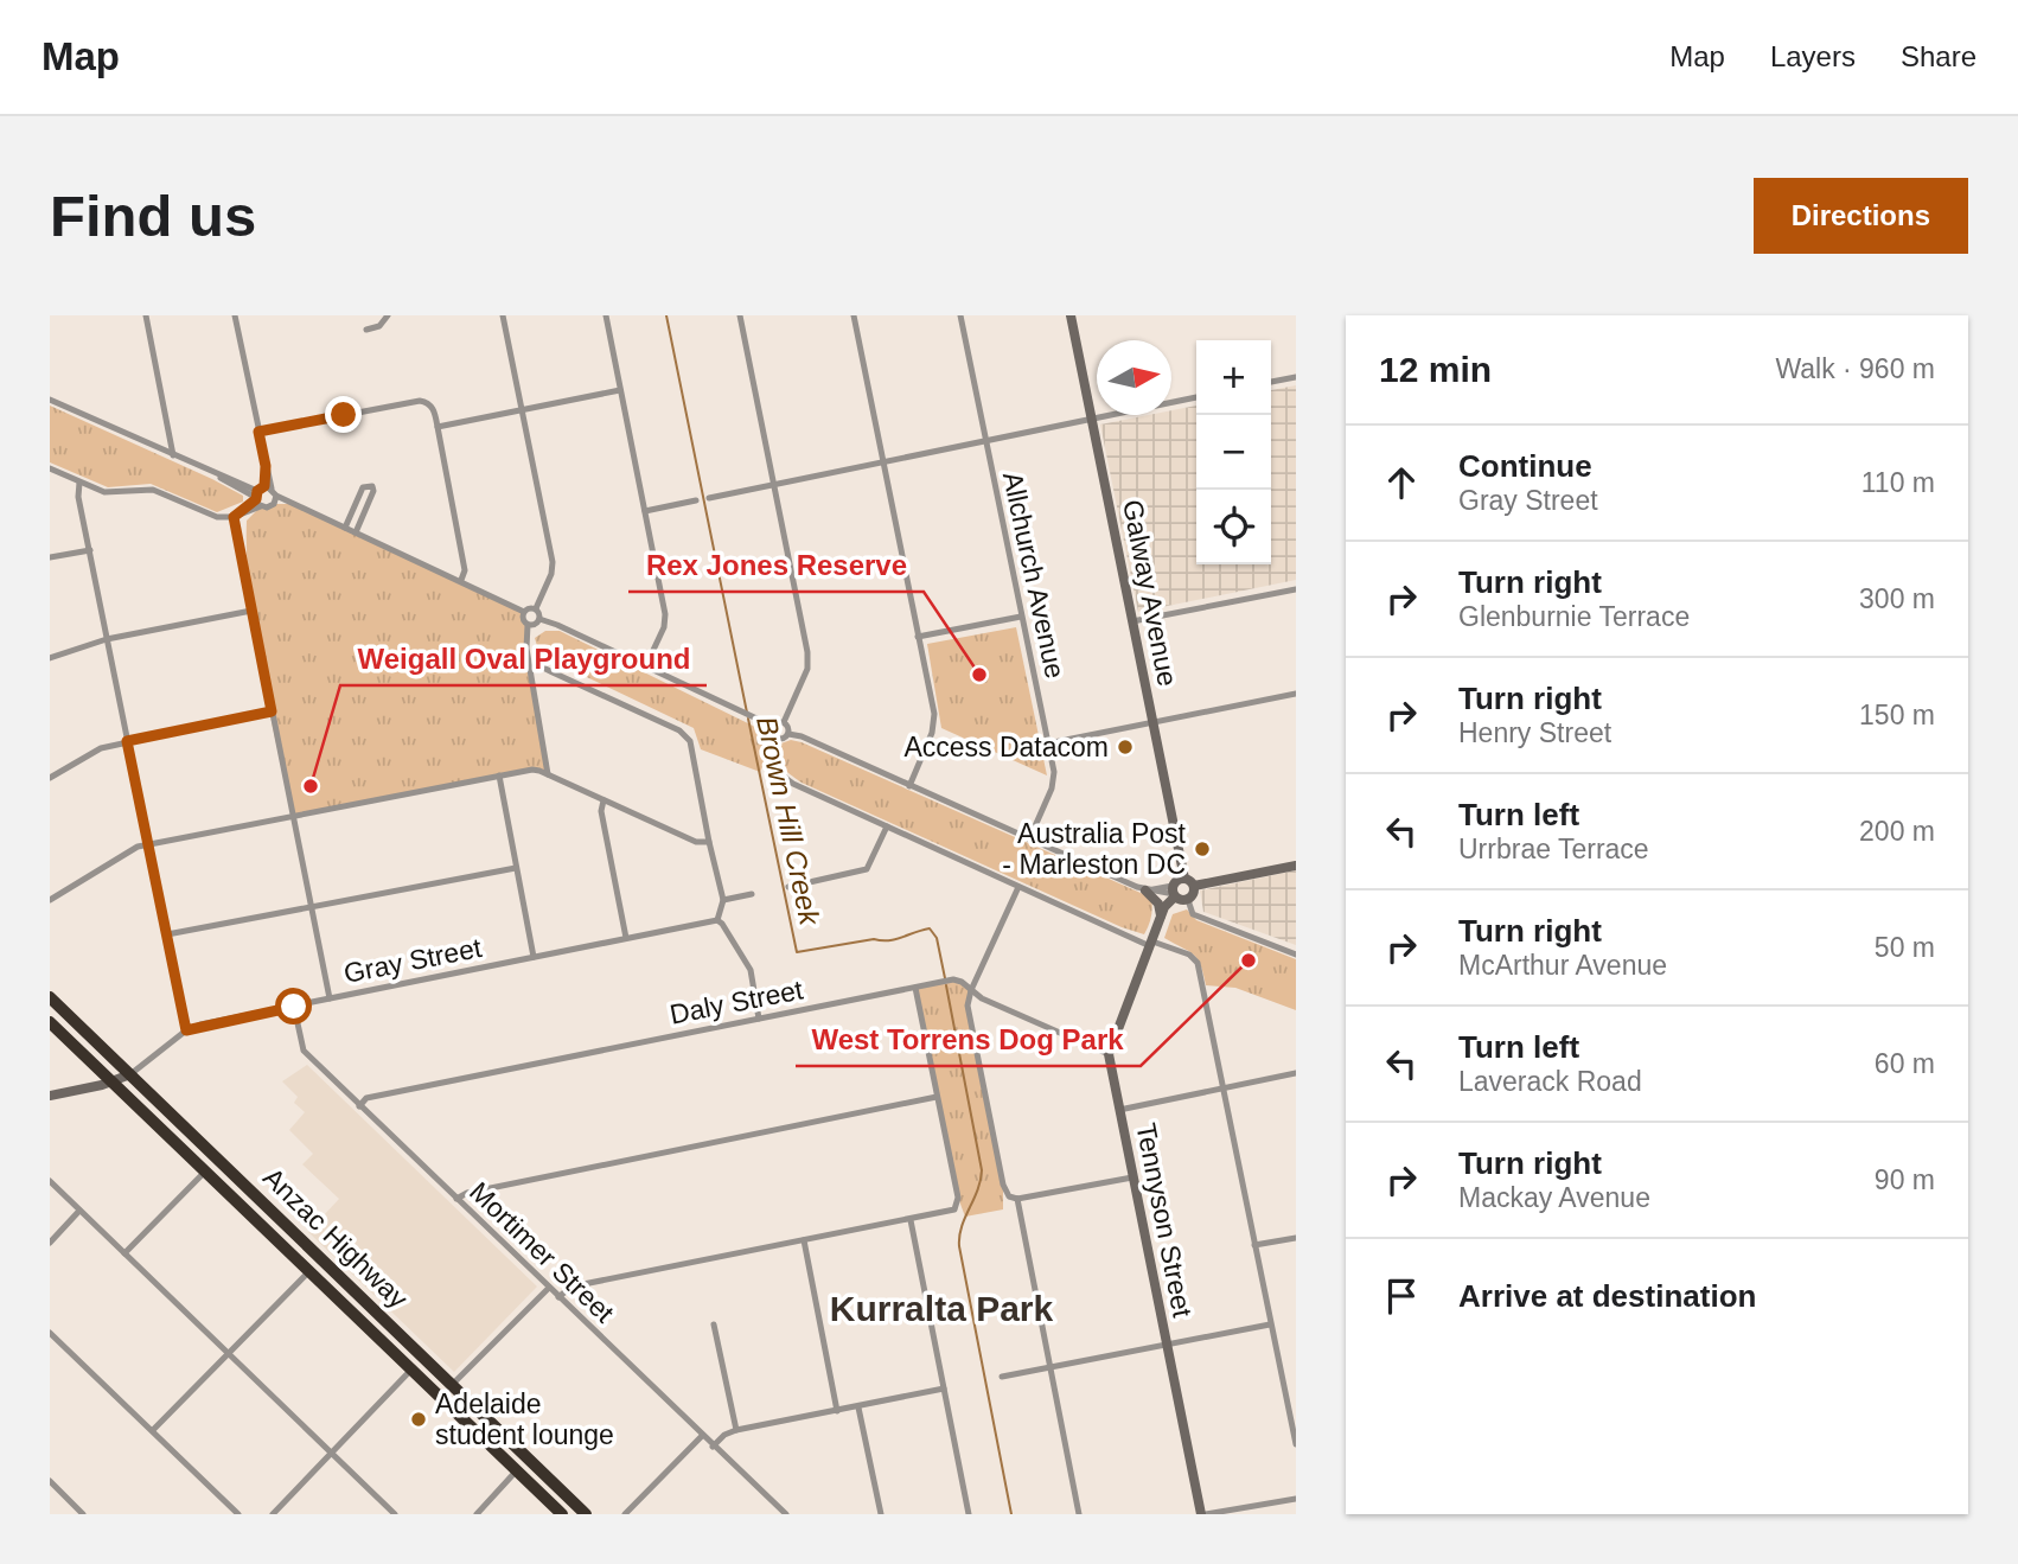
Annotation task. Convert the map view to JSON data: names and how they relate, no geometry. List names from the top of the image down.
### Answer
{
  "streets": {
    "highway": ["Anzac Highway"],
    "street": [
      "Allchurch Avenue",
      "Galway Avenue",
      "Gray Street",
      "Daly Street",
      "Tennyson Street",
      "Mortimer Street"
    ]
  },
  "crossings": [
    ["Gray Street", "Anzac Highway"],
    ["Gray Street", "Mortimer Street"],
    ["Daly Street", "Tennyson Street"],
    ["Daly Street", "Mortimer Street"]
  ],
  "districts": ["Kurralta Park"],
  "water": ["Brown Hill Creek"],
  "places": [
    "Rex Jones Reserve",
    "Access Datacom",
    "Weigall Oval Playground",
    "Australia Post - Marleston DC",
    "West Torrens Dog Park",
    "Adelaide student lounge"
  ],
  "north": "right",
  "page": {
    "header": "Map",
    "nav": ["Map", "Layers", "Share"],
    "buttons": "Directions",
    "title": "Find us",
    "heading": ["12 min", "Walk · 960 m"],
    "map_buttons": ["+", "−"],
    "list": [
      ["Continue", "Gray Street", "110 m"],
      ["Turn right", "Glenburnie Terrace", "300 m"],
      ["Turn right", "Henry Street", "150 m"],
      ["Turn left", "Urrbrae Terrace", "200 m"],
      ["Turn right", "McArthur Avenue", "50 m"],
      ["Turn left", "Laverack Road", "60 m"],
      ["Turn right", "Mackay Avenue", "90 m"],
      "Arrive at destination"
    ]
  }
}
